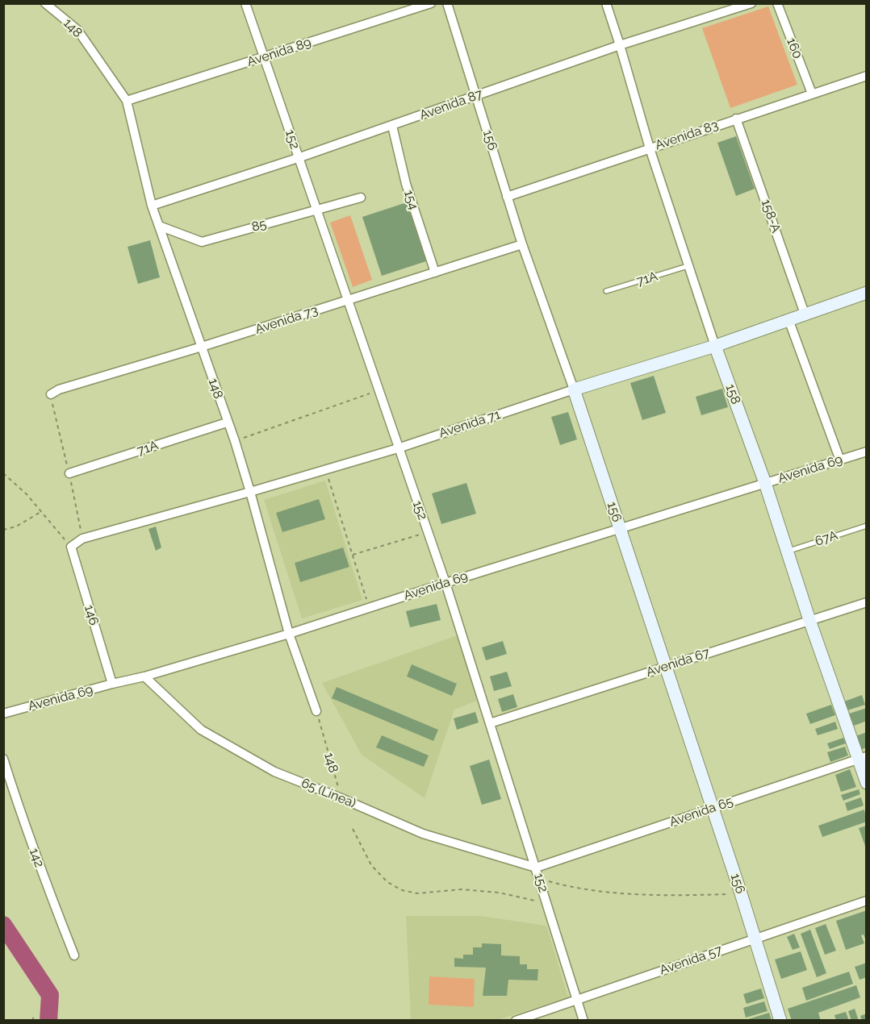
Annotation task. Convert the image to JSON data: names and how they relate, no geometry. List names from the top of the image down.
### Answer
{
  "streets": {
    "street": [
      "148",
      "160",
      "Avenida 89",
      "Avenida 87",
      "Avenida 83",
      "152",
      "156",
      "154",
      "158-A",
      "85",
      "71A",
      "Avenida 73",
      "158",
      "Avenida 71",
      "Avenida 69",
      "146",
      "Avenida 67",
      "65 (Línea)",
      "Avenida 65",
      "142",
      "Avenida 57"
    ],
    "lane": ["67A"]
  },
  "crossings": [
    ["148", "Avenida 89"],
    ["148", "Avenida 87"],
    ["148", "85"],
    ["148", "71A"],
    ["148", "Avenida 73"],
    ["148", "Avenida 71"],
    ["148", "Avenida 69"],
    ["148", "65 (Línea)"],
    ["160", "Avenida 83"],
    ["Avenida 89", "152"],
    ["Avenida 87", "152"],
    ["Avenida 87", "156"],
    ["Avenida 87", "154"],
    ["Avenida 87", "158"],
    ["Avenida 83", "156"],
    ["Avenida 83", "158-A"],
    ["Avenida 83", "158"],
    ["152", "85"],
    ["152", "Avenida 73"],
    ["152", "Avenida 71"],
    ["152", "Avenida 69"],
    ["152", "Avenida 67"],
    ["152", "65 (Línea)"],
    ["152", "Avenida 65"],
    ["152", "Avenida 57"],
    ["156", "Avenida 73"],
    ["156", "Avenida 71"],
    ["156", "Avenida 69"],
    ["156", "Avenida 67"],
    ["156", "Avenida 65"],
    ["156", "Avenida 57"],
    ["154", "Avenida 73"],
    ["158-A", "Avenida 71"],
    ["71A", "158"],
    ["158", "Avenida 71"],
    ["158", "Avenida 69"],
    ["158", "67A"],
    ["158", "Avenida 67"],
    ["158", "Avenida 65"],
    ["Avenida 71", "146"],
    ["Avenida 69", "146"],
    ["Avenida 69", "65 (Línea)"],
    ["65 (Línea)", "Avenida 65"]
  ]
}
